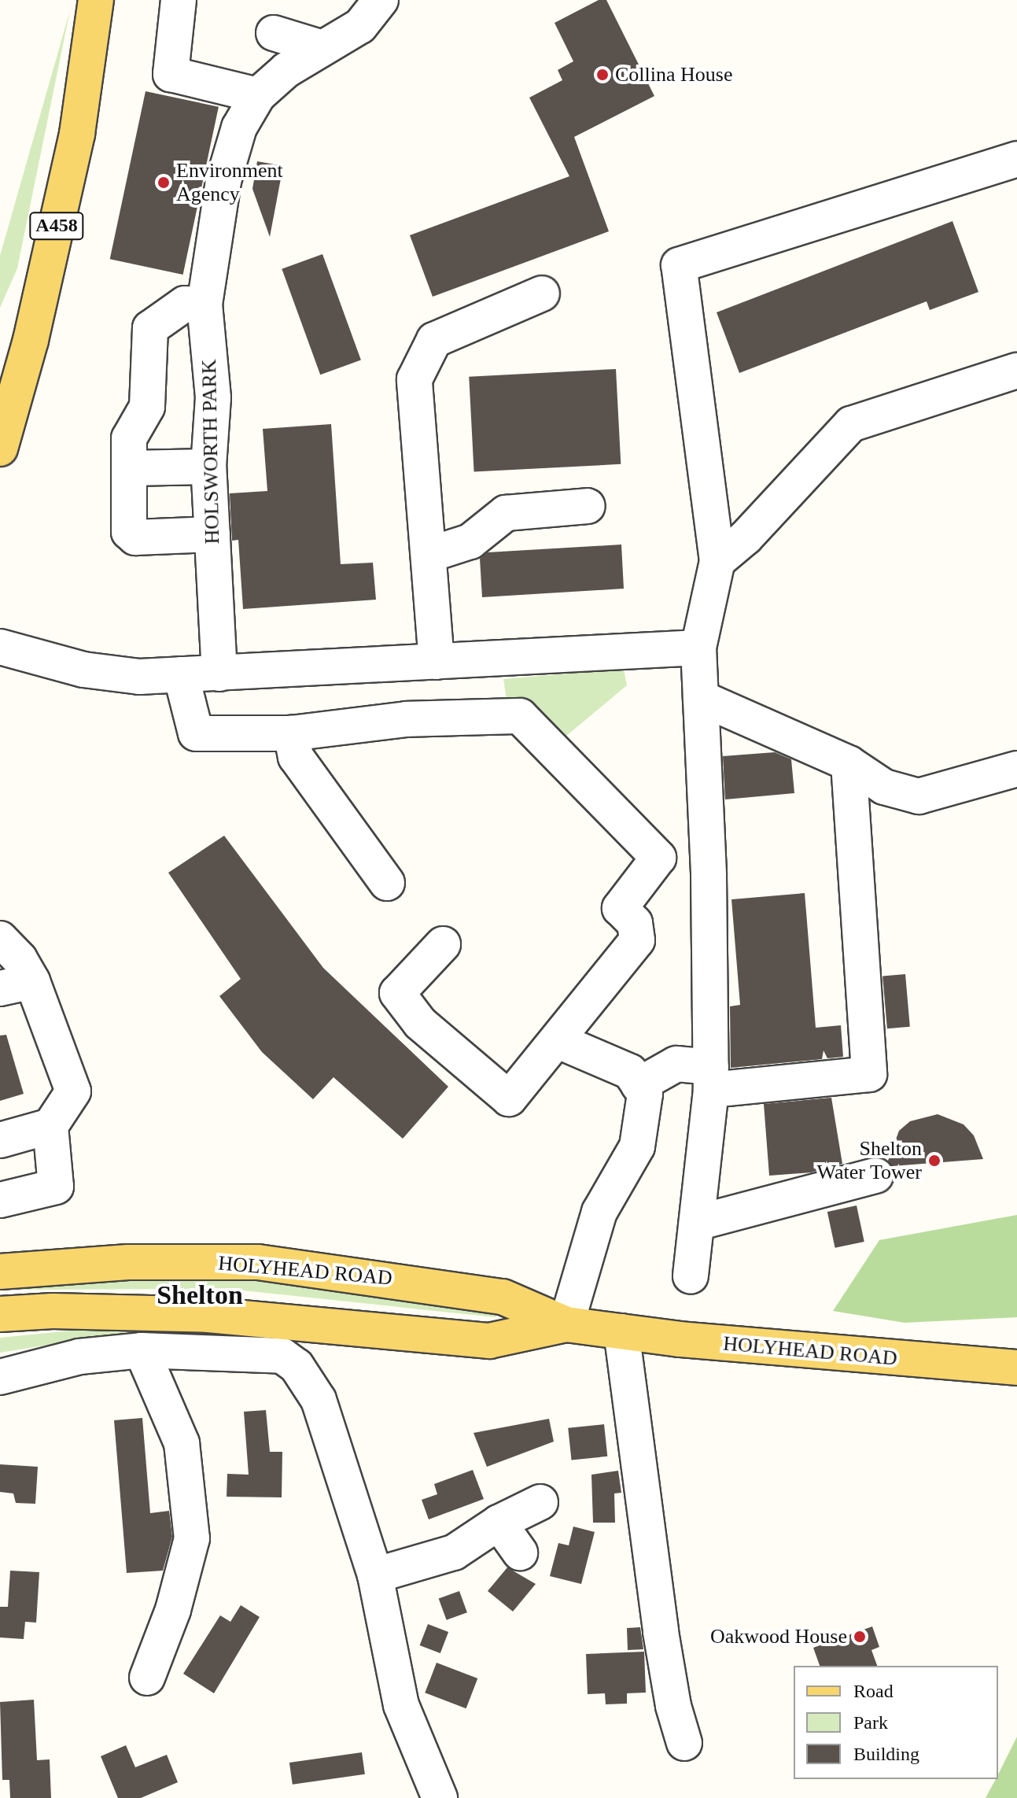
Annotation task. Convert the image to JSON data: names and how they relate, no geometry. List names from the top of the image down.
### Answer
{
  "streets": {
    "main road": ["A458", "HOLYHEAD ROAD"],
    "street": ["HOLSWORTH PARK"]
  },
  "districts": ["Shelton"],
  "places": [
    "Collina House",
    "Environment Agency",
    "Shelton Water Tower",
    "Oakwood House"
  ],
  "legend": ["Road", "Park", "Building"]
}
